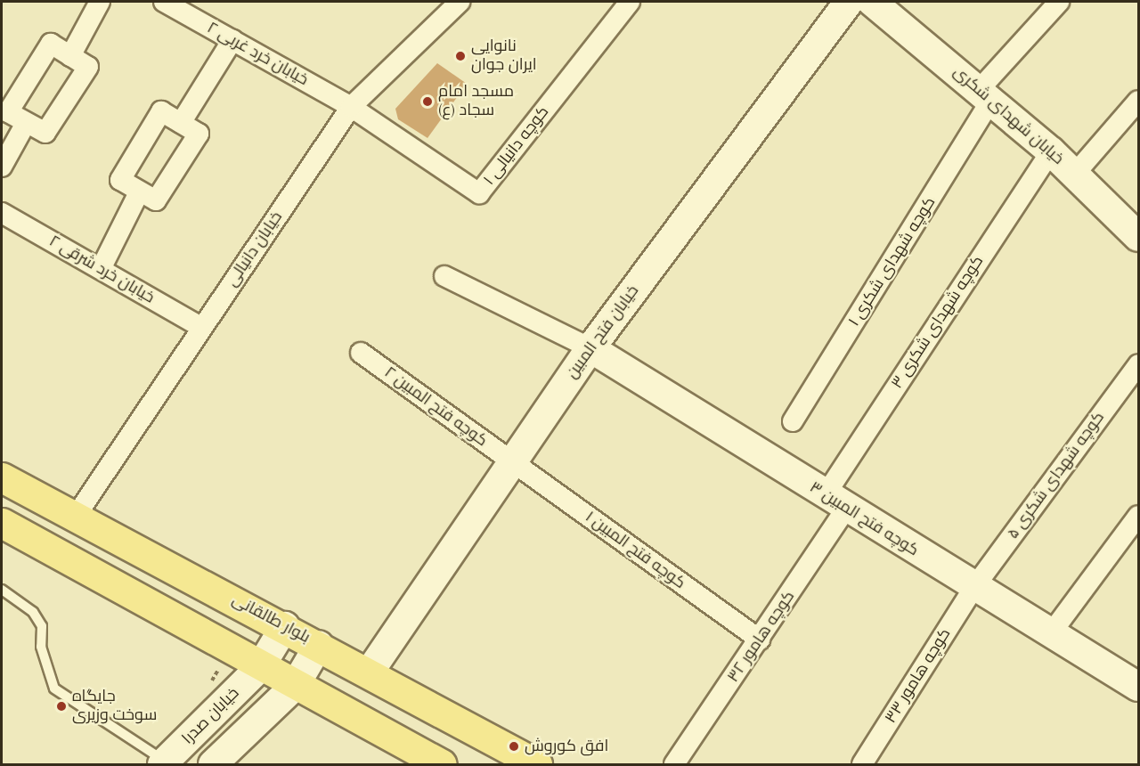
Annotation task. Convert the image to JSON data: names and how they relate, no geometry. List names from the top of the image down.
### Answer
{
  "streets": {
    "main road": ["بلوار طالقانی"],
    "street": [
      "خیابان خرد غربی ۲",
      "خیابان شهدای شکری",
      "کوچه دانیالی ۱",
      "خیابان دانیالی",
      "کوچه شهدای شکری ۱",
      "خیابان خرد شرقی ۲",
      "کوچه شهدای شکری ۳",
      "خیابان فتح المبین",
      "کوچه فتح المبین ۲",
      "کوچه شهدای شکری ۵",
      "کوچه فتح المبین ۳",
      "کوچه فتح المبین ۱",
      "کوچه هامور ۳۲",
      "کوچه هامور ۳۳",
      "خیابان صدرا"
    ]
  },
  "crossings": [
    ["خیابان خرد غربی ۲", "کوچه دانیالی ۱"],
    ["خیابان خرد غربی ۲", "خیابان دانیالی"],
    ["خیابان شهدای شکری", "کوچه شهدای شکری ۱"],
    ["خیابان شهدای شکری", "کوچه شهدای شکری ۳"],
    ["کوچه دانیالی ۱", "خیابان دانیالی"],
    ["خیابان دانیالی", "خیابان خرد شرقی ۲"],
    ["خیابان دانیالی", "بلوار طالقانی"],
    ["کوچه شهدای شکری ۳", "کوچه فتح المبین ۳"],
    ["کوچه شهدای شکری ۳", "کوچه هامور ۳۲"],
    ["خیابان فتح المبین", "کوچه فتح المبین ۲"],
    ["خیابان فتح المبین", "کوچه فتح المبین ۳"],
    ["خیابان فتح المبین", "کوچه فتح المبین ۱"],
    ["خیابان فتح المبین", "بلوار طالقانی"],
    ["کوچه فتح المبین ۲", "کوچه فتح المبین ۱"],
    ["کوچه شهدای شکری ۵", "کوچه فتح المبین ۳"],
    ["کوچه شهدای شکری ۵", "کوچه هامور ۳۳"],
    ["کوچه فتح المبین ۳", "کوچه هامور ۳۲"],
    ["کوچه فتح المبین ۳", "کوچه هامور ۳۳"],
    ["کوچه فتح المبین ۱", "کوچه هامور ۳۲"],
    ["بلوار طالقانی", "خیابان صدرا"]
  ],
  "places": [
    "نانوایی ایران جوان",
    "مسجد امام سجاد (ع)",
    "جایگاه سوخت وزیری",
    "افق کوروش"
  ]
}
